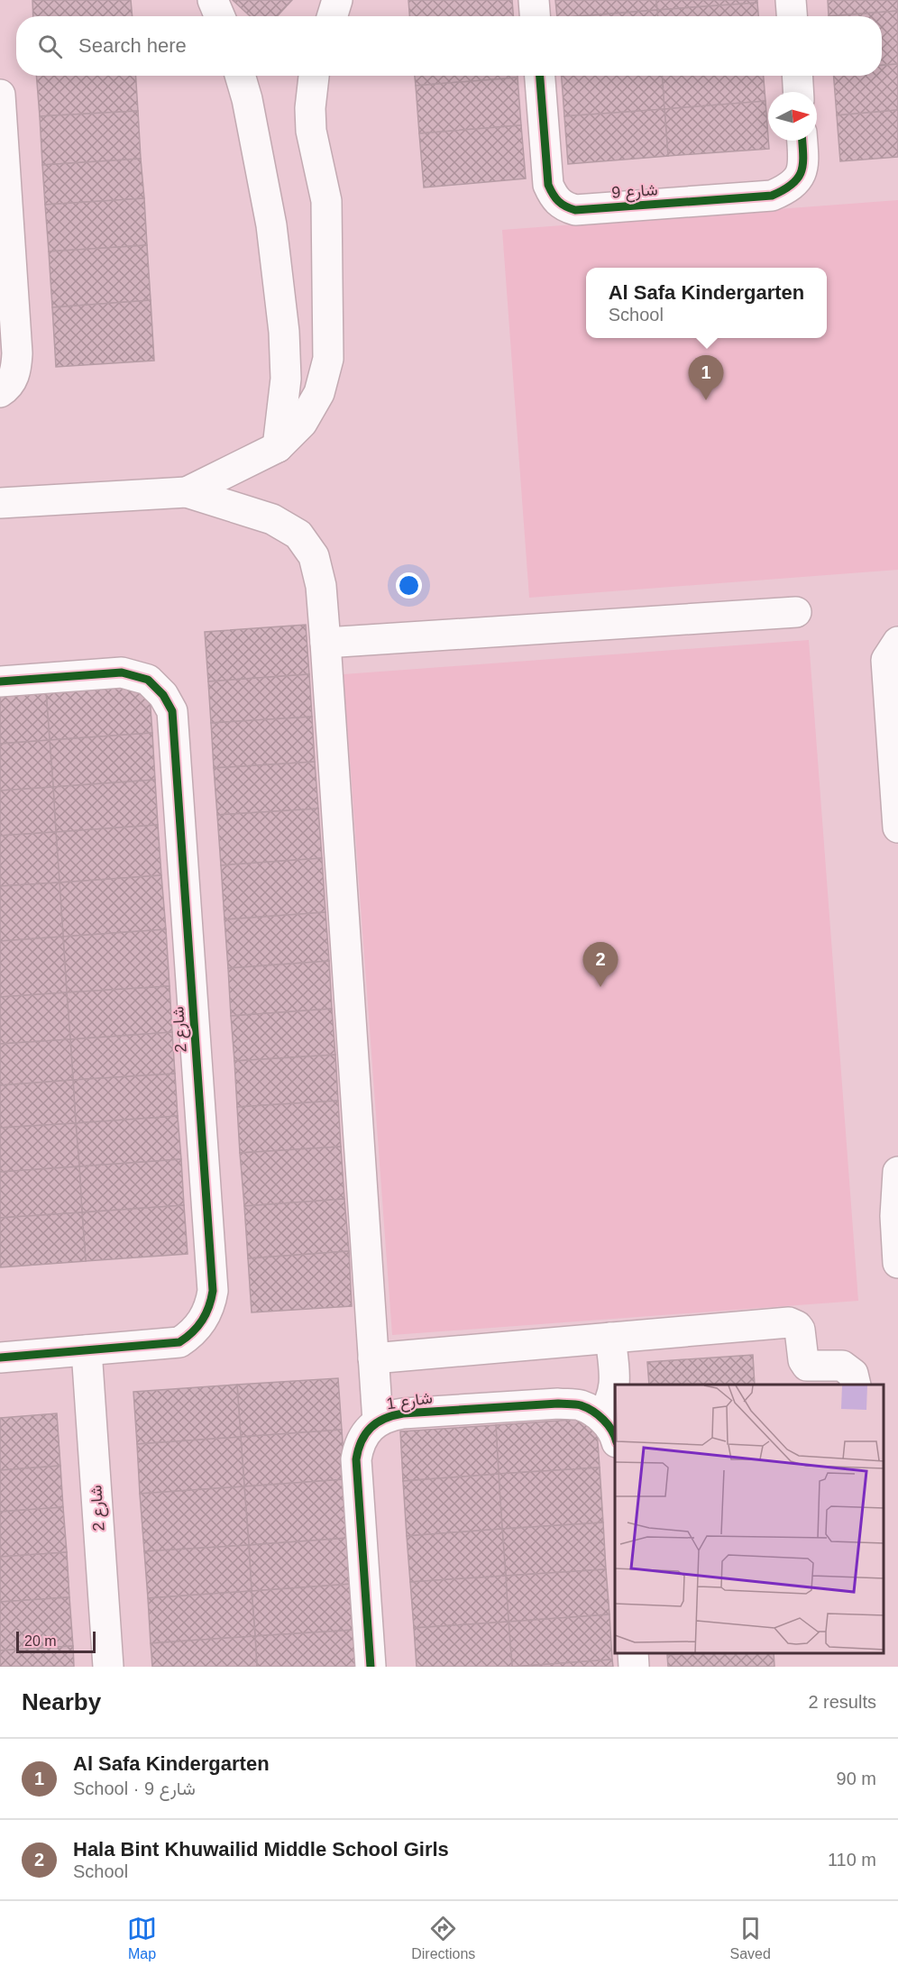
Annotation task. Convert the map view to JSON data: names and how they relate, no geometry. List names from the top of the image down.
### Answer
{
  "streets": {
    "street": ["شارع 9", "شارع 2", "شارع 1"]
  },
  "scale_bar": "20 m",
  "north": "right",
  "page": {
    "search": "Search here",
    "popup": ["Al Safa Kindergarten", "School"],
    "pins": ["1", "2"],
    "scale": "20 m",
    "heading": ["Nearby", "2 results"],
    "list": [
      {
        "mark": "1",
        "name": "Al Safa Kindergarten",
        "note": "School · شارع 9",
        "value": "90 m"
      },
      {
        "mark": "2",
        "name": "Hala Bint Khuwailid Middle School Girls",
        "note": "School",
        "value": "110 m"
      }
    ],
    "nav": ["Map", "Directions", "Saved"]
  }
}
